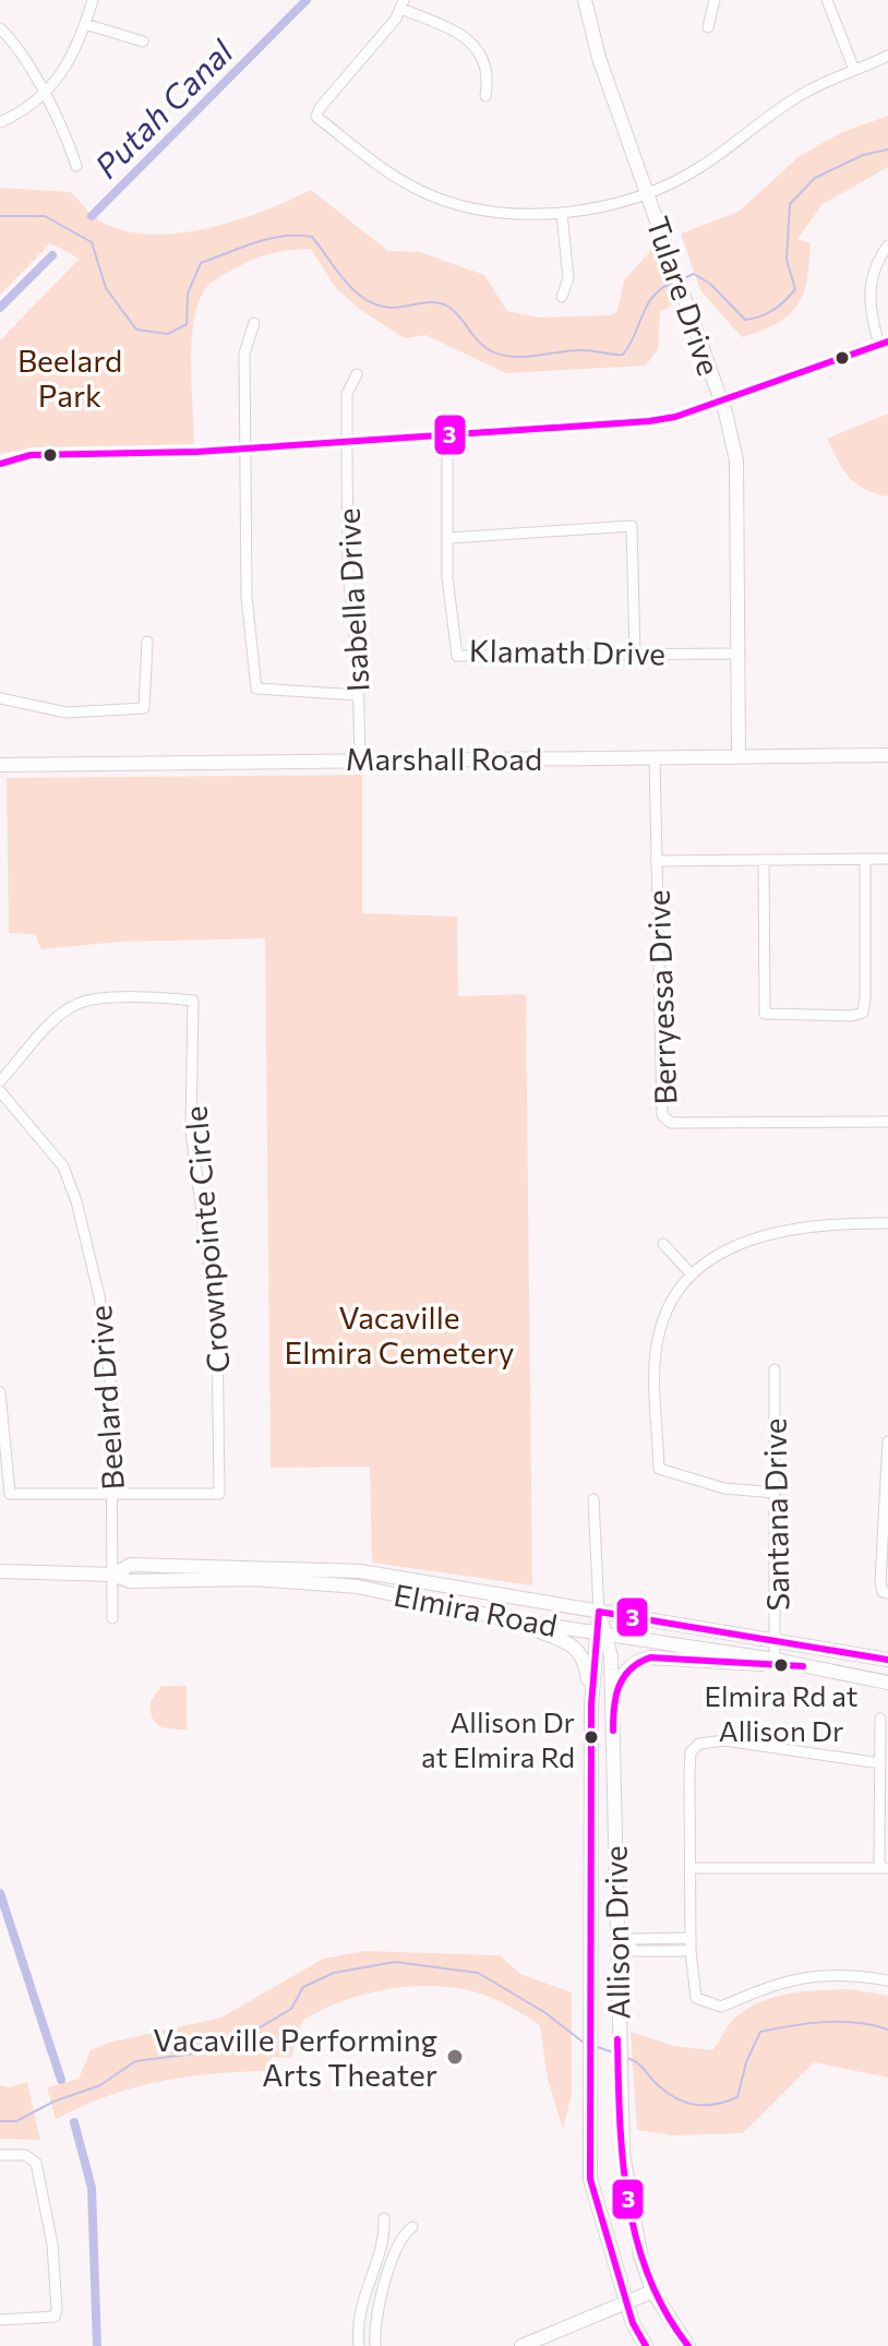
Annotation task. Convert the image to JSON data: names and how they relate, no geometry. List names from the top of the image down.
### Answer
{
  "streets": {
    "main road": [
      "Tulare Drive",
      "Marshall Road",
      "Elmira Road",
      "Allison Drive"
    ],
    "street": [
      "Isabella Drive",
      "Klamath Drive",
      "Berryessa Drive",
      "Crownpointe Circle",
      "Beelard Drive",
      "Santana Drive"
    ]
  },
  "crossings": [
    ["Tulare Drive", "Klamath Drive"],
    ["Tulare Drive", "Marshall Road"],
    ["Isabella Drive", "Marshall Road"],
    ["Marshall Road", "Berryessa Drive"],
    ["Crownpointe Circle", "Beelard Drive"],
    ["Beelard Drive", "Elmira Road"],
    ["Santana Drive", "Elmira Road"],
    ["Elmira Road", "Allison Drive"]
  ],
  "water": ["Putah Canal"],
  "parks": ["Beelard Park", "Vacaville Elmira Cemetery"],
  "places": ["Elmira Rd at Allison Dr", "Allison Dr at Elmira Rd", "Vacaville Performing Arts Theater"],
  "lines": ["transit line 3"]
}
